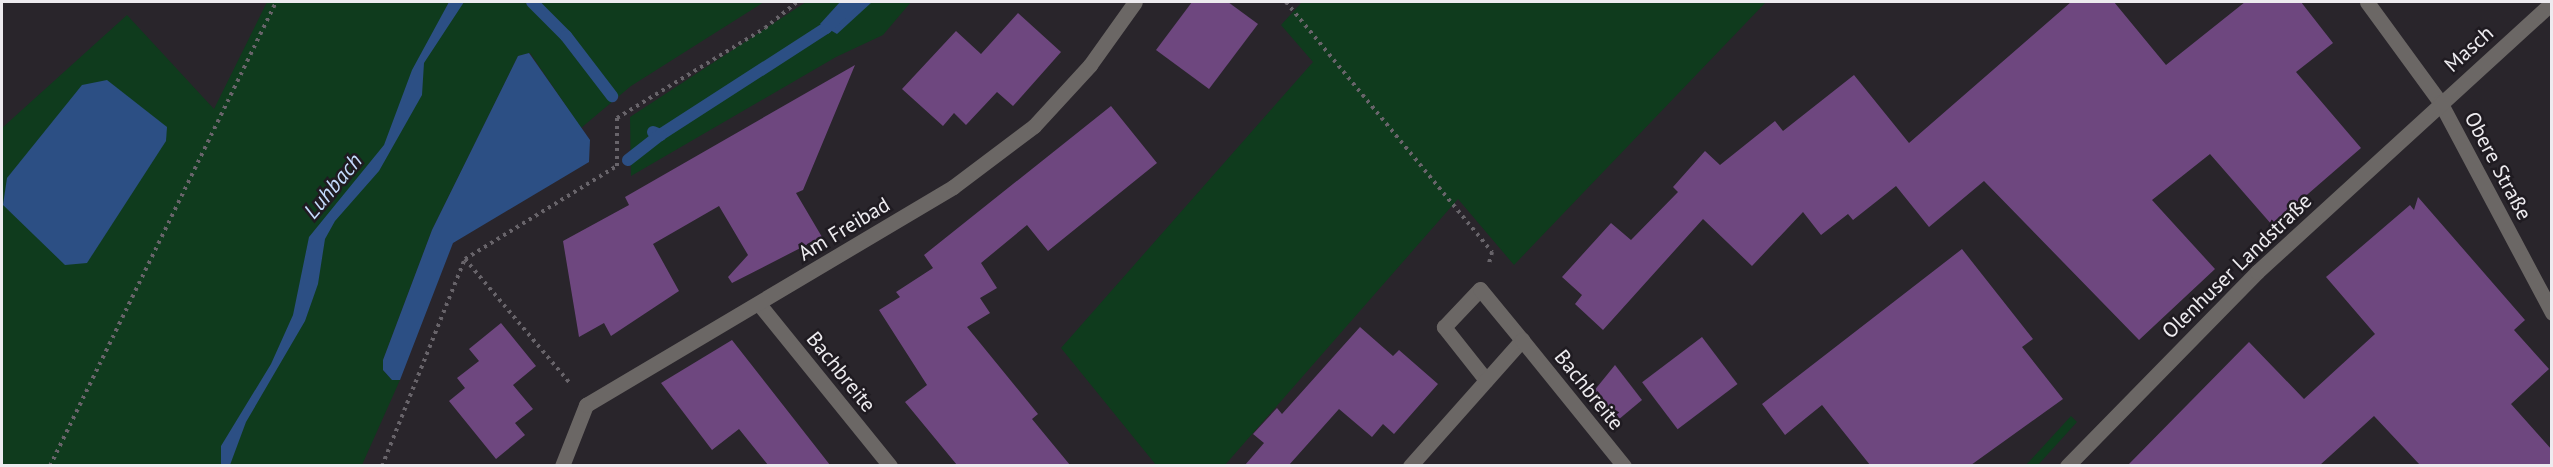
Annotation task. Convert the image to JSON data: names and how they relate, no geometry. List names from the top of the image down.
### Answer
{
  "streets": {
    "street": [
      "Masch",
      "Obere Straße",
      "Am Freibad",
      "Olenhuser Landstraße",
      "Bachbreite"
    ]
  },
  "crossings": [
    ["Masch", "Obere Straße"],
    ["Masch", "Olenhuser Landstraße"],
    ["Obere Straße", "Olenhuser Landstraße"],
    ["Am Freibad", "Bachbreite"]
  ],
  "water": ["Luhbach"]
}
